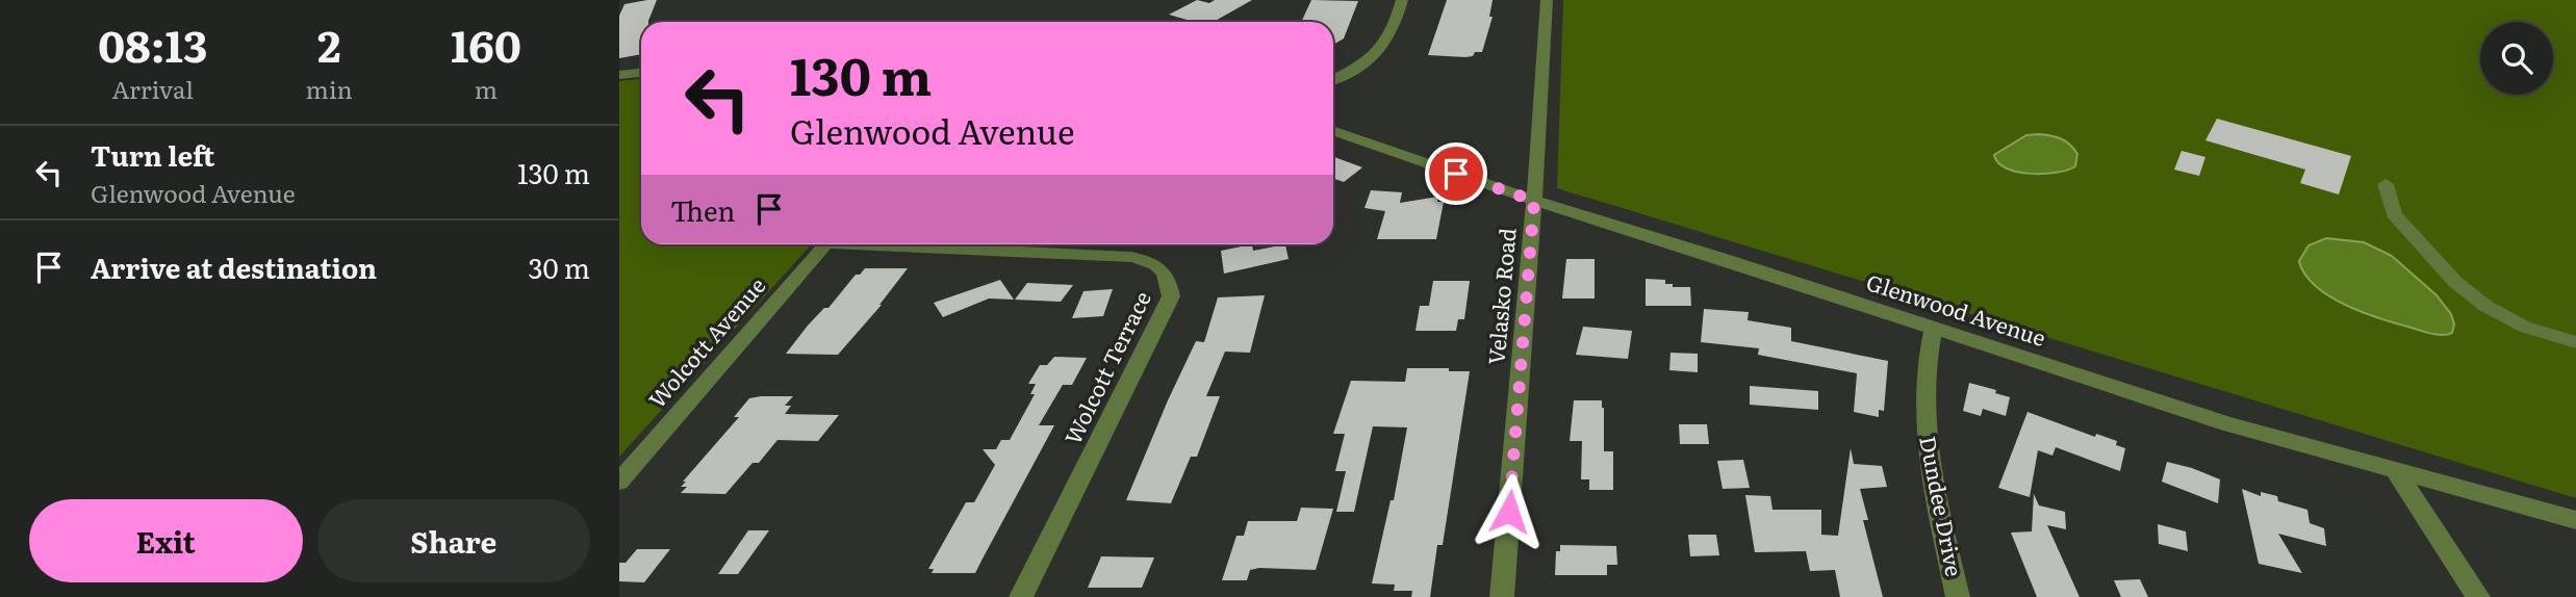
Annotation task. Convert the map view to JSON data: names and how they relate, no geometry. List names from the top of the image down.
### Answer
{
  "streets": {
    "street": [
      "Velasko Road",
      "Glenwood Avenue",
      "Wolcott Avenue",
      "Wolcott Terrace",
      "Dundee Drive"
    ]
  },
  "crossings": [
    ["Velasko Road", "Glenwood Avenue"],
    ["Glenwood Avenue", "Dundee Drive"]
  ],
  "page": {
    "eta": [
      "08:13",
      "Arrival",
      "2",
      "min",
      "160",
      "m"
    ],
    "turn": ["130 m", "Glenwood Avenue"],
    "list": [
      {
        "name": "Turn left",
        "note": "Glenwood Avenue",
        "value": "130 m"
      },
      {
        "name": "Arrive at destination",
        "value": "30 m"
      }
    ],
    "then": "Then",
    "buttons": ["Exit", "Share"]
  }
}
